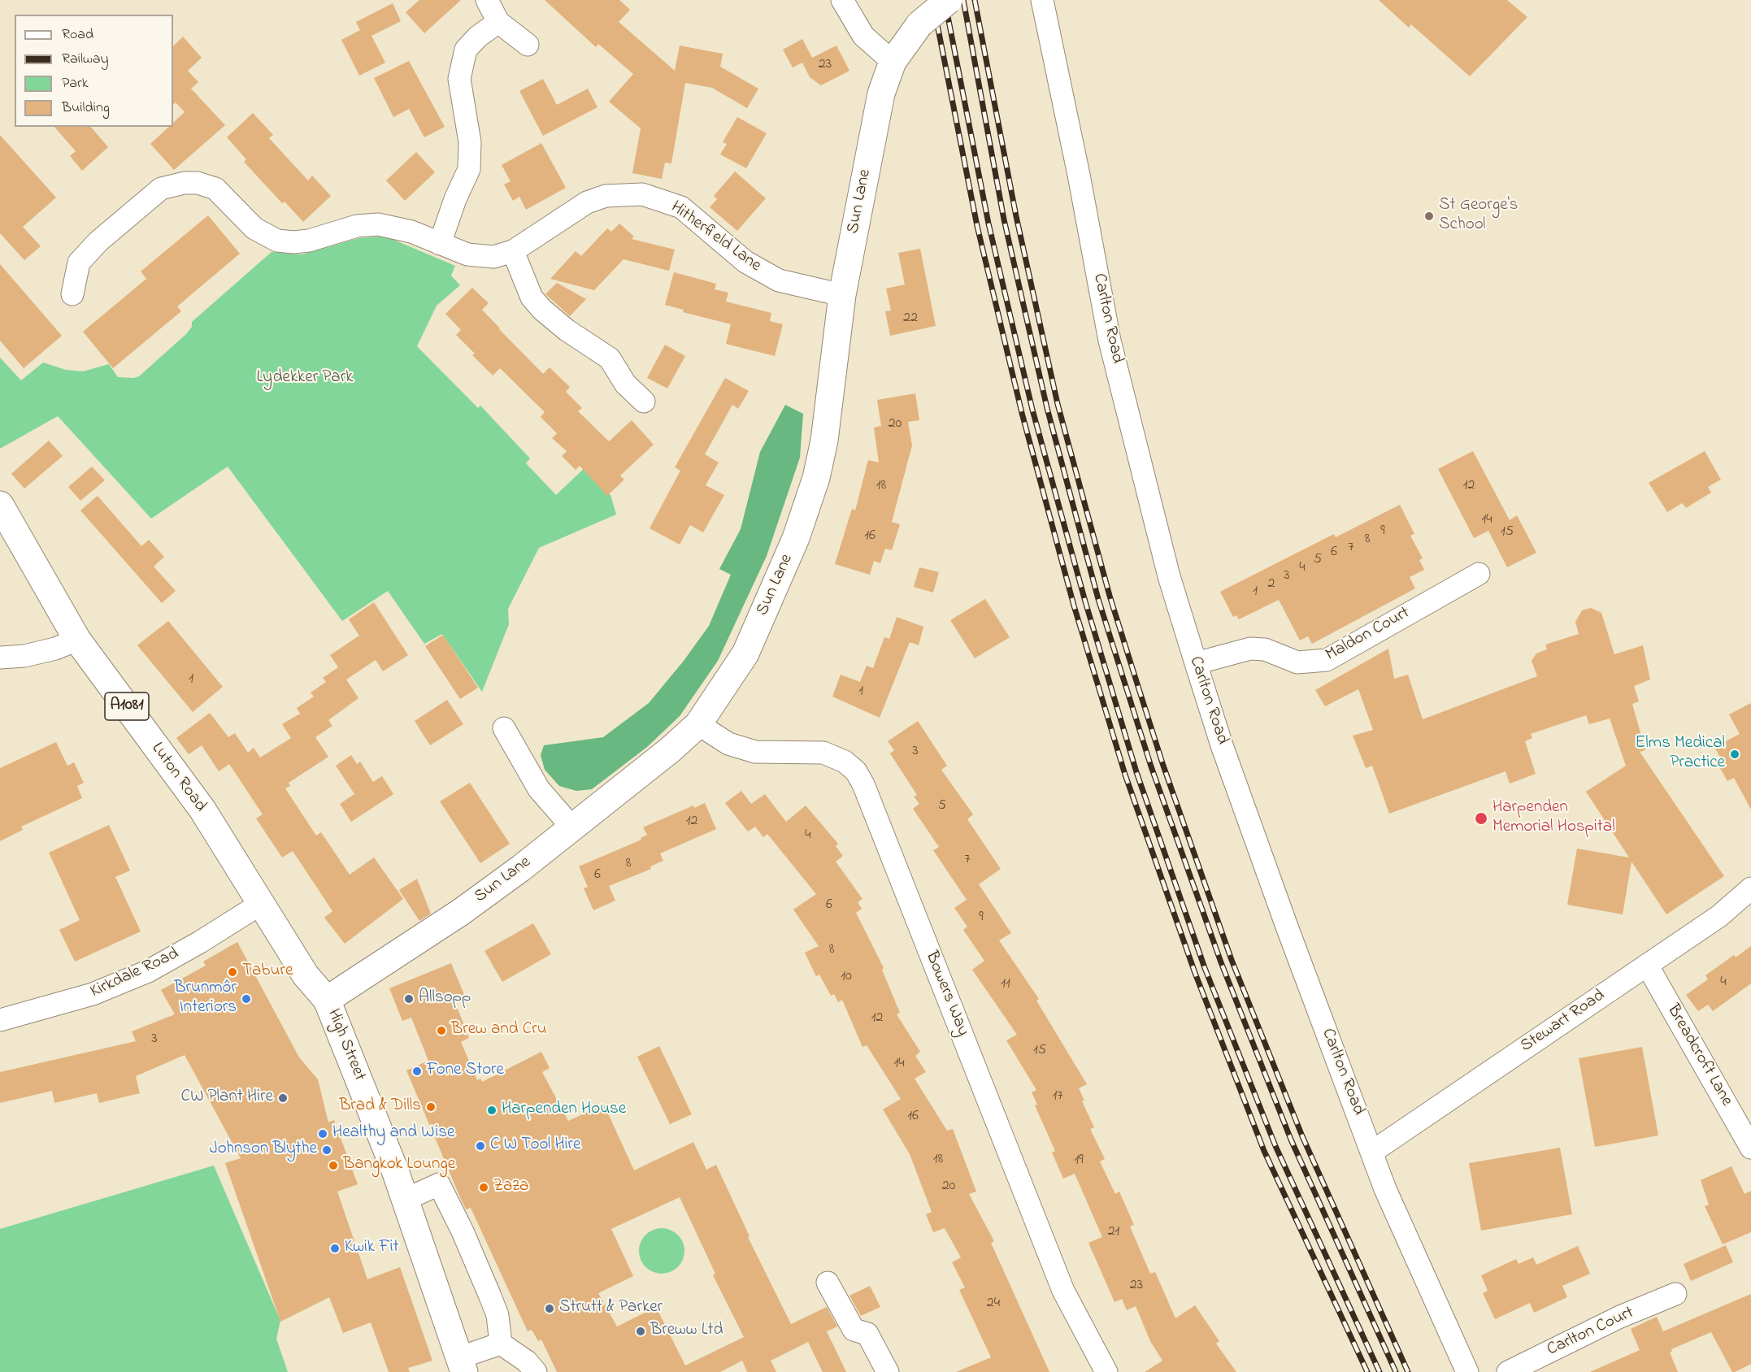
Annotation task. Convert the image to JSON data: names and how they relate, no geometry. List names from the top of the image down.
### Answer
{
  "streets": {
    "street": [
      "Sun Lane",
      "Hitherfield Lane",
      "Carlton Road",
      "Maldon Court",
      "A1081",
      "Luton Road",
      "Kirkdale Road",
      "Bowers Way",
      "Stewart Road",
      "High Street",
      "Breadcroft Lane",
      "Carlton Court"
    ]
  },
  "crossings": [
    ["Sun Lane", "Hitherfield Lane"],
    ["Sun Lane", "Bowers Way"],
    ["Sun Lane", "High Street"],
    ["Carlton Road", "Maldon Court"],
    ["Carlton Road", "Stewart Road"],
    ["Luton Road", "Kirkdale Road"],
    ["Luton Road", "High Street"],
    ["Kirkdale Road", "High Street"],
    ["Stewart Road", "Breadcroft Lane"]
  ],
  "parks": ["Lydekker Park"],
  "places": [
    "St George's School",
    "Elms Medical Practice",
    "Harpenden Memorial Hospital",
    "Tabure",
    "Brunmôr Interiors",
    "Allsopp",
    "Brew and Cru",
    "Fone Store",
    "CW Plant Hire",
    "Brad & Dills",
    "Harpenden House",
    "Healthy and Wise",
    "C W Tool Hire",
    "Johnson Blythe",
    "Bangkok Lounge",
    "Zaza",
    "Kwik Fit",
    "Strutt & Parker",
    "Breww Ltd"
  ],
  "house_numbers": [
    "23",
    "22",
    "20",
    "18",
    "12",
    "14",
    "9",
    "15",
    "16",
    "8",
    "7",
    "6",
    "5",
    "4",
    "3",
    "2",
    "1",
    "1",
    "1",
    "3",
    "5",
    "12",
    "4",
    "7",
    "8",
    "6",
    "6",
    "9",
    "8",
    "10",
    "4",
    "11",
    "12",
    "3",
    "15",
    "14",
    "17",
    "16",
    "18",
    "19",
    "20",
    "21",
    "23",
    "24"
  ],
  "legend": [
    "Road",
    "Railway",
    "Park",
    "Building"
  ]
}
